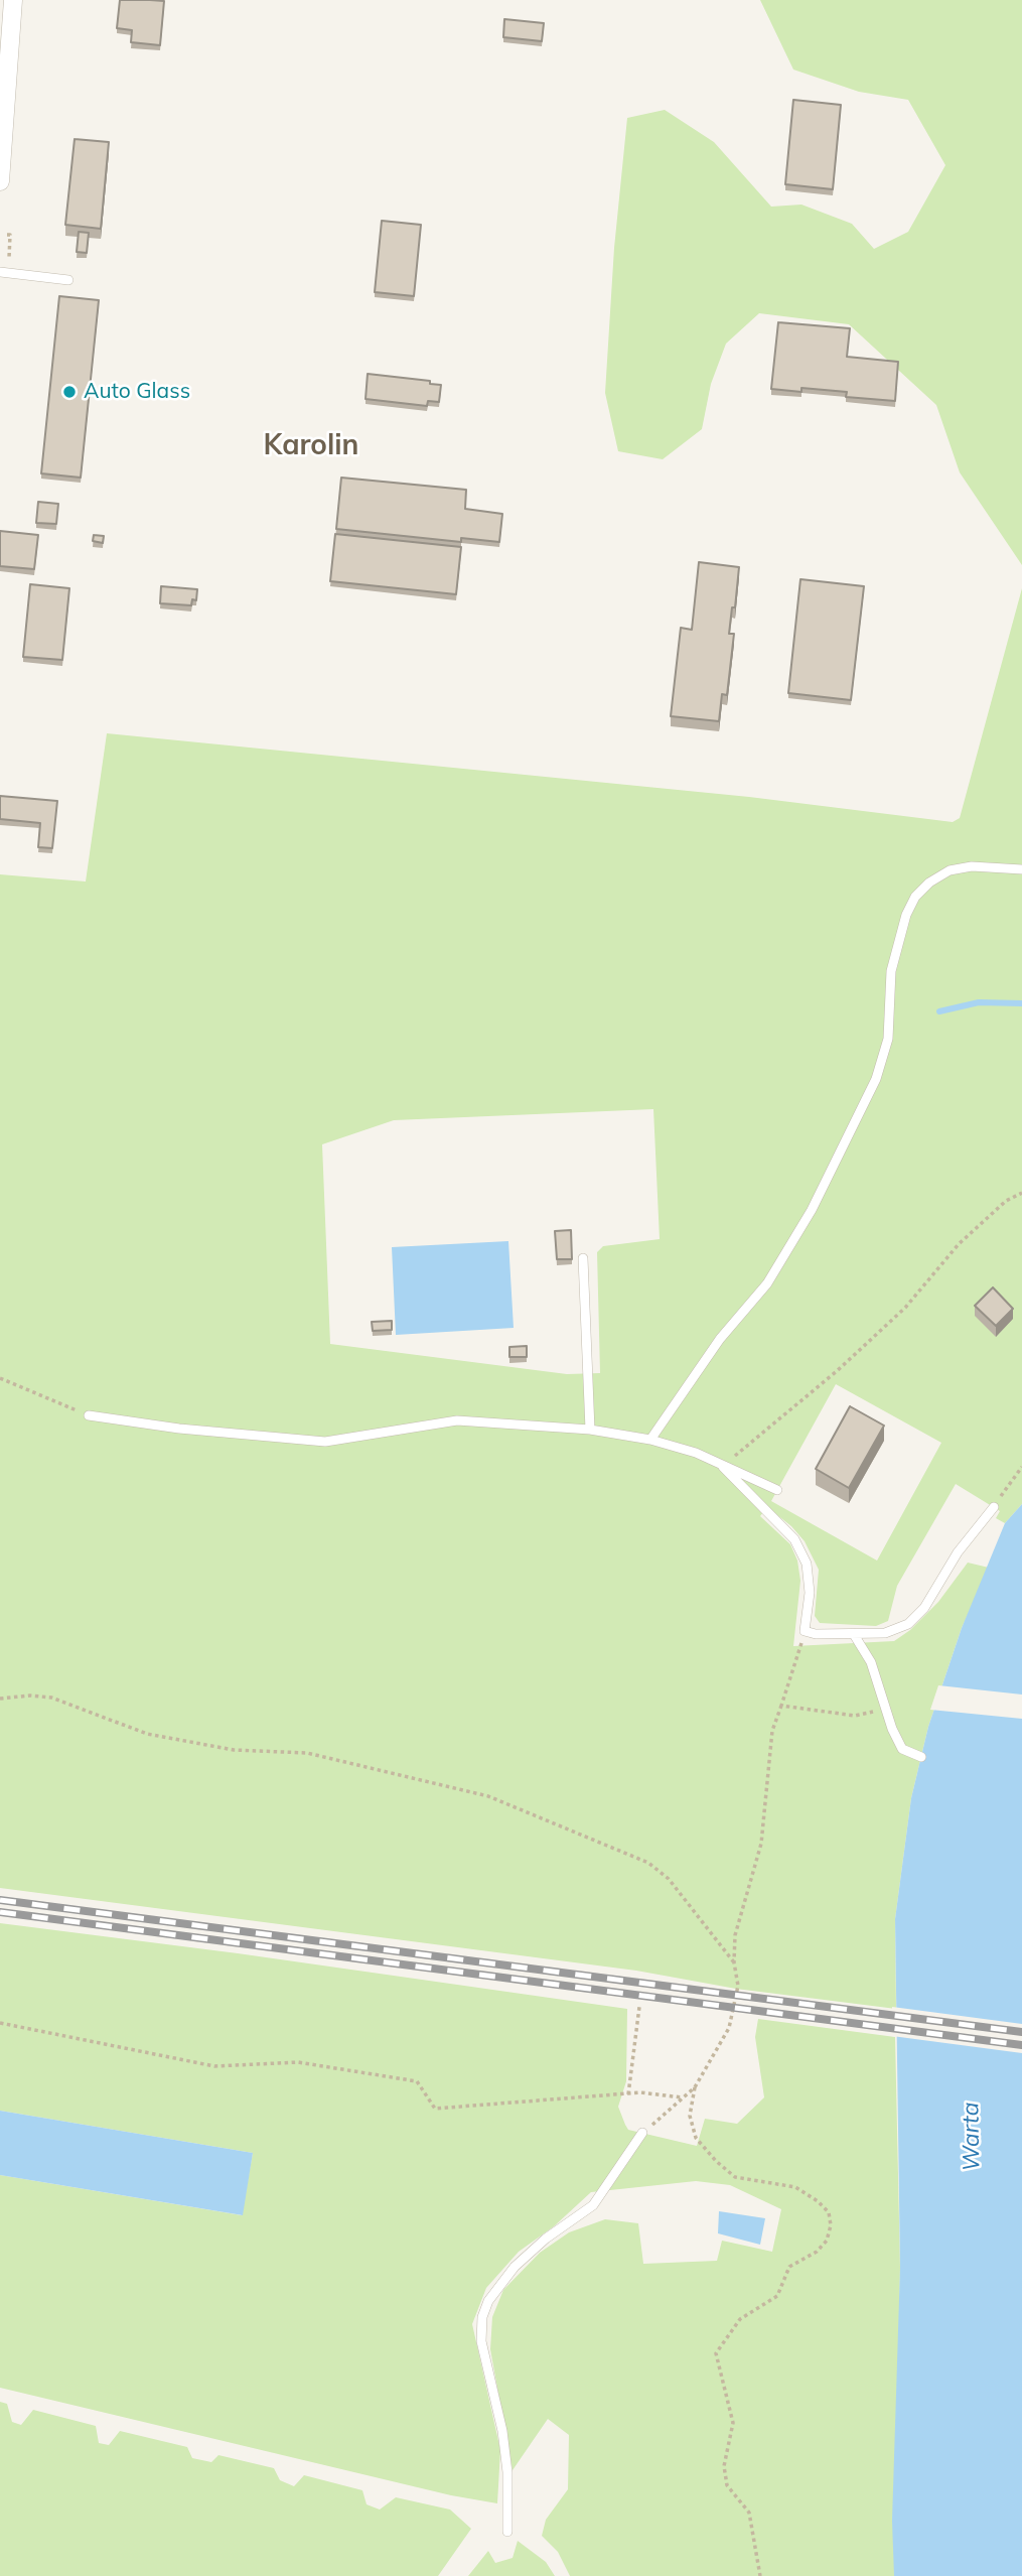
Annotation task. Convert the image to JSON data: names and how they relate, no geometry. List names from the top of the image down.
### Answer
{
  "districts": ["Karolin"],
  "water": ["Warta"],
  "places": ["Auto Glass"]
}
